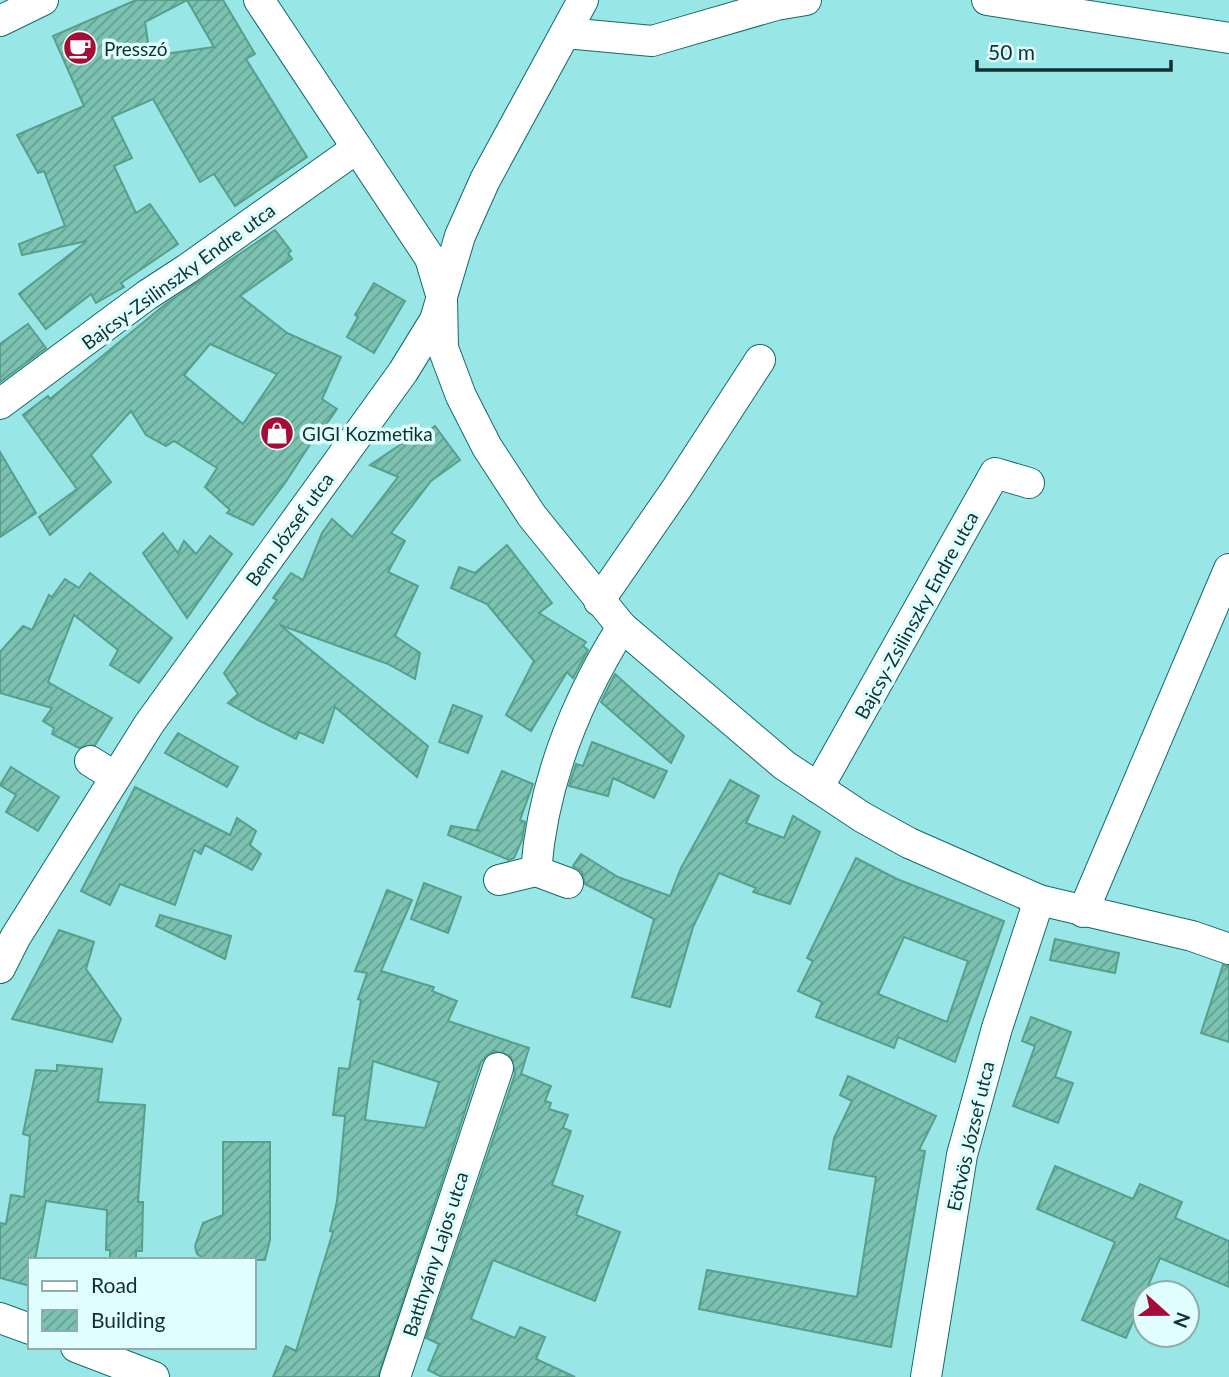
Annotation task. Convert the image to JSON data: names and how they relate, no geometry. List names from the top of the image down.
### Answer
{
  "streets": {
    "street": [
      "Bajcsy-Zsilinszky Endre utca",
      "Bem József utca",
      "Eötvös József utca",
      "Batthyány Lajos utca"
    ]
  },
  "places": {
    "cafe": ["Presszó"],
    "shop": ["GIGI Kozmetika"]
  },
  "legend": ["Road", "Building"],
  "scale_bar": "50 m",
  "north": "right"
}
